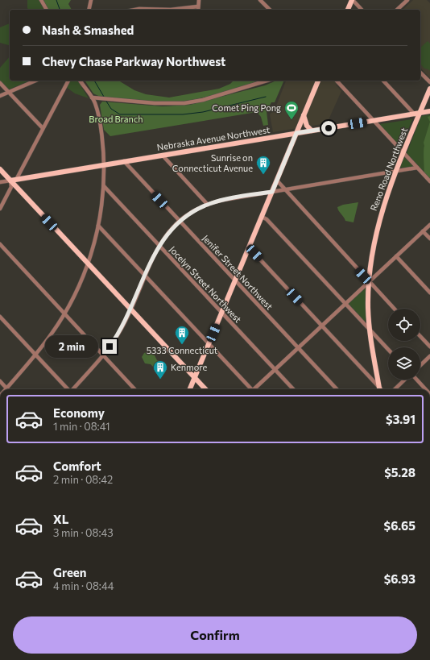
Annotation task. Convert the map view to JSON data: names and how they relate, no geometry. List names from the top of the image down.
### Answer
{
  "streets": {
    "main road": ["Nebraska Avenue Northwest", "Reno Road Northwest"],
    "street": ["Jenifer Street Northwest", "Jocelyn Street Northwest"]
  },
  "crossings": [
    ["Nebraska Avenue Northwest", "Reno Road Northwest"],
    ["Nebraska Avenue Northwest", "Jenifer Street Northwest"]
  ],
  "parks": ["Broad Branch"],
  "places": {
    "sports": ["Comet Ping Pong"],
    "building": ["Sunrise on Connecticut Avenue", "5333 Connecticut", "Kenmore"]
  },
  "page": {
    "banner": ["Nash & Smashed", "Chevy Chase Parkway Northwest"],
    "bubble": "2 min",
    "list": [
      {
        "name": "Economy",
        "note": "1 min · 08:41",
        "value": "$3.91"
      },
      {
        "name": "Comfort",
        "note": "2 min · 08:42",
        "value": "$5.28"
      },
      {
        "name": "XL",
        "note": "3 min · 08:43",
        "value": "$6.65"
      },
      {
        "name": "Green",
        "note": "4 min · 08:44",
        "value": "$6.93"
      }
    ],
    "buttons": "Confirm"
  }
}
